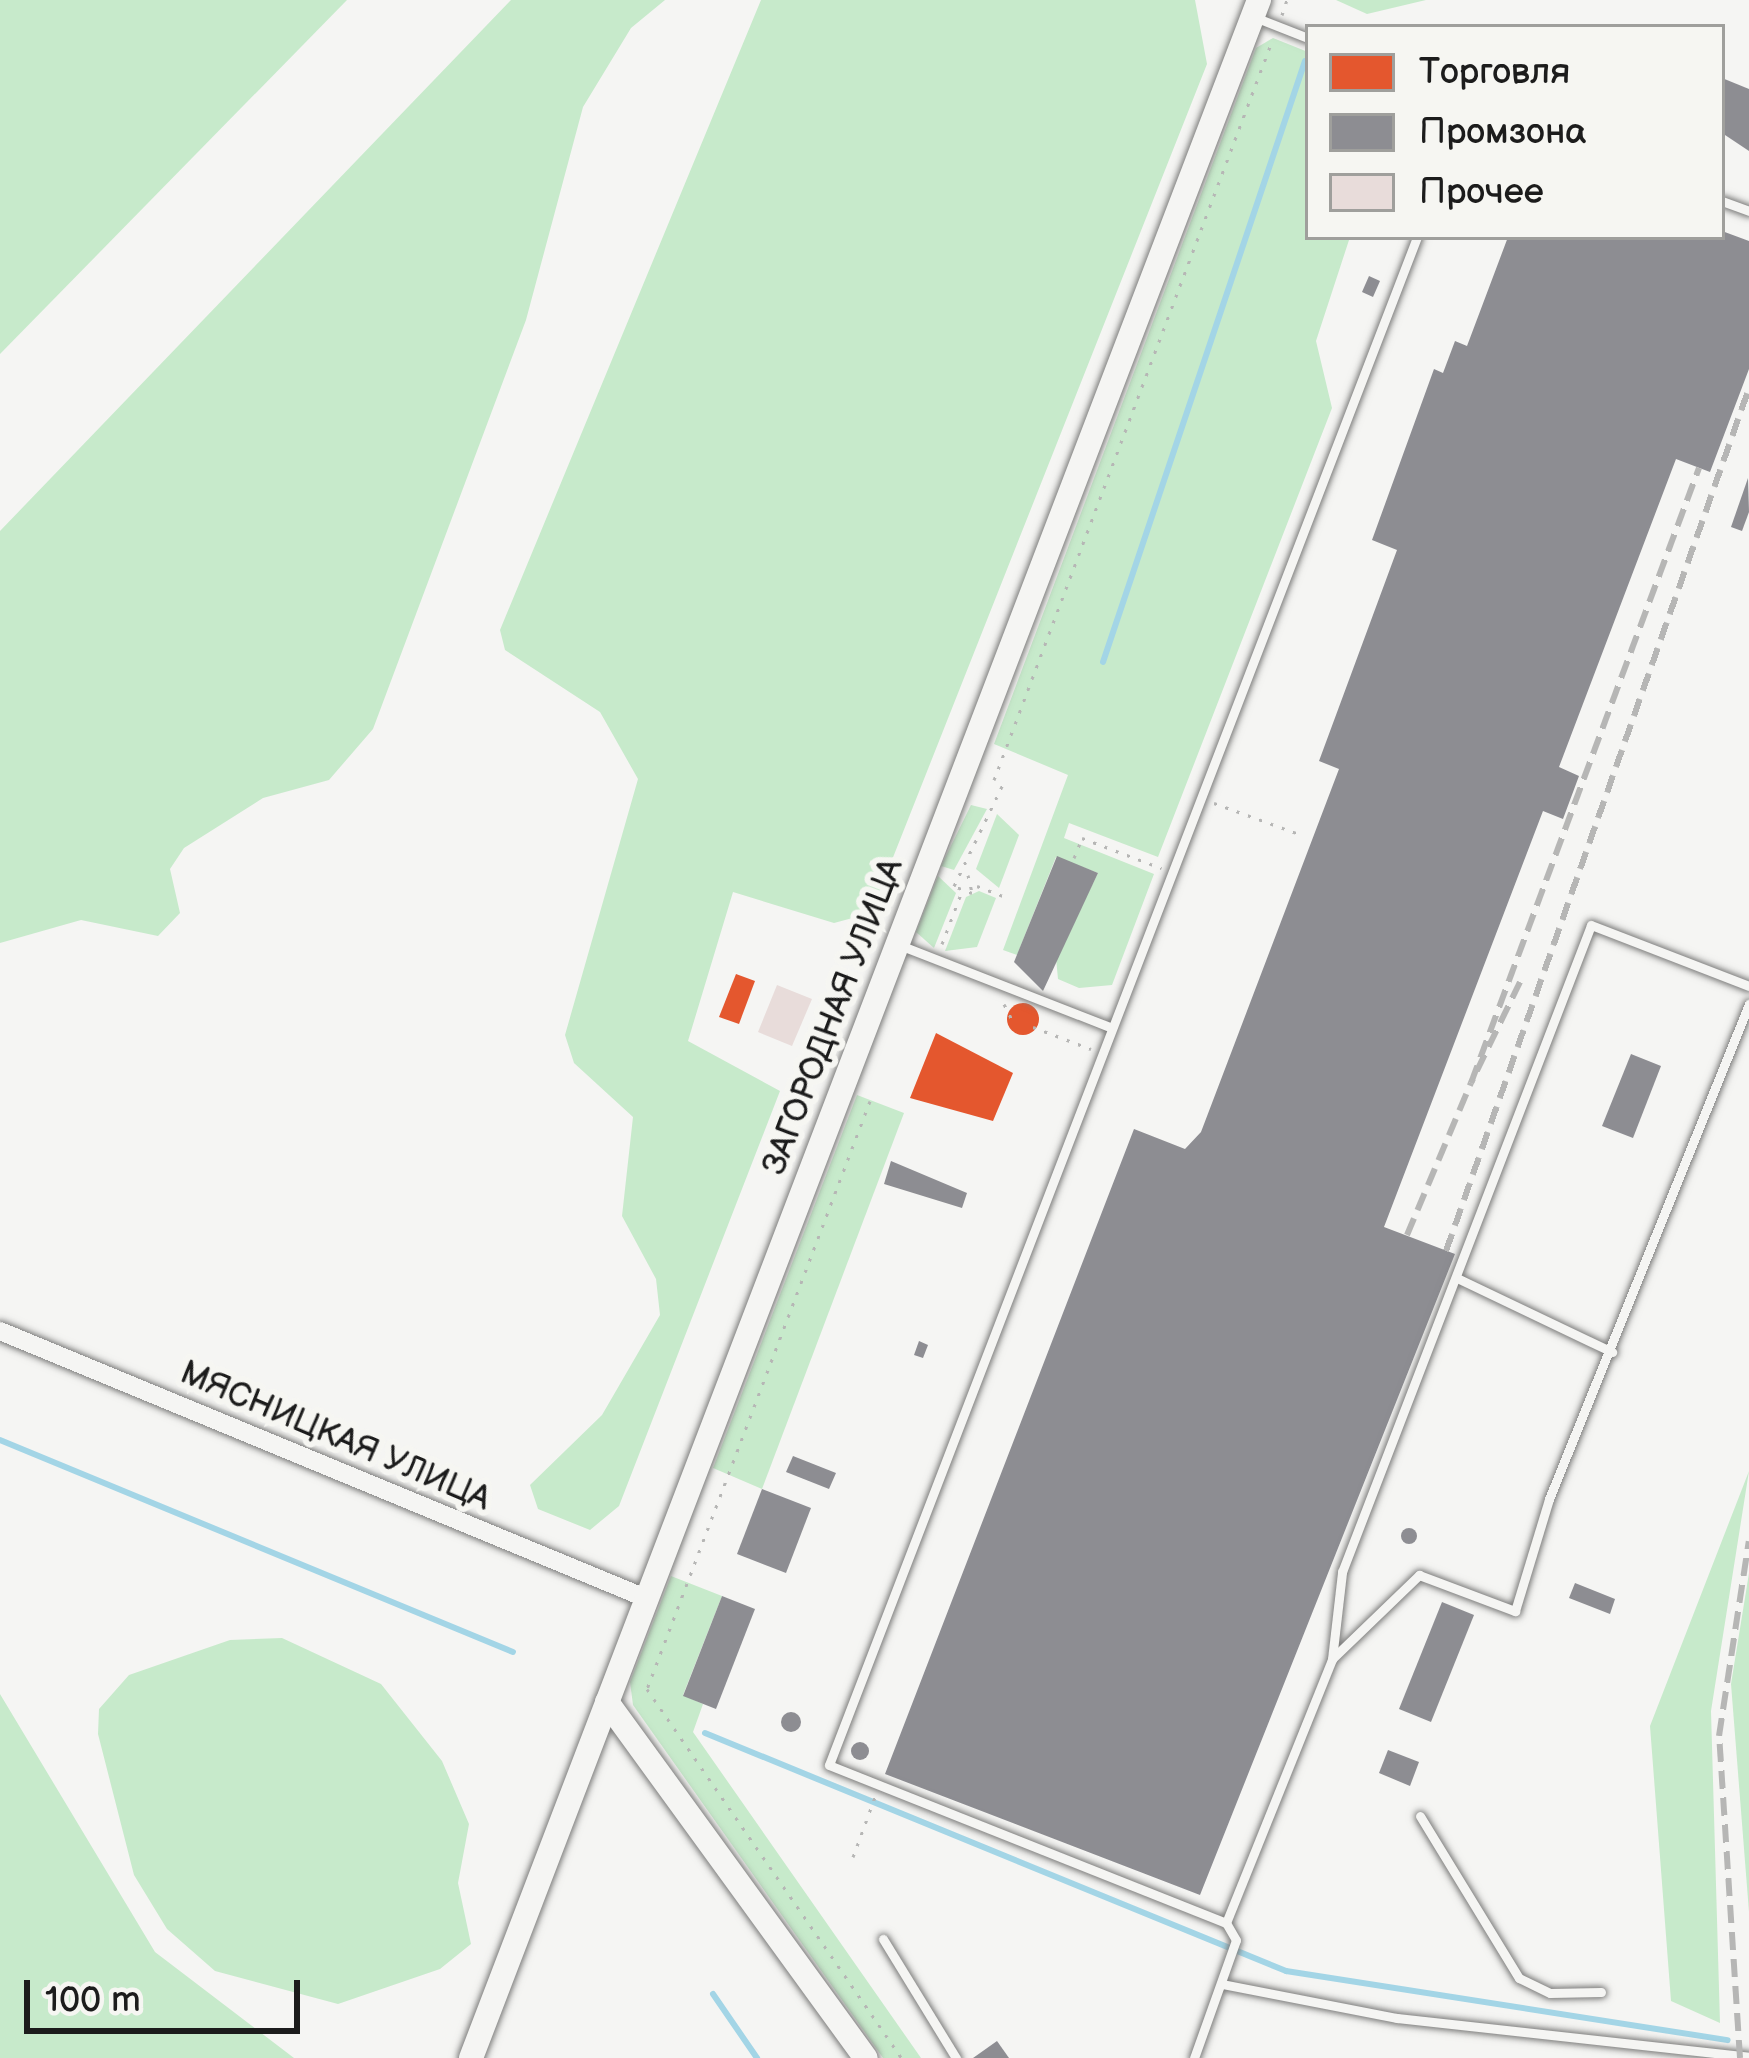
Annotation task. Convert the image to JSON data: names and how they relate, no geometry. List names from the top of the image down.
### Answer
{
  "streets": {
    "street": ["ЗАГОРОДНАЯ УЛИЦА", "МЯСНИЦКАЯ УЛИЦА"]
  },
  "crossings": [
    ["ЗАГОРОДНАЯ УЛИЦА", "МЯСНИЦКАЯ УЛИЦА"]
  ],
  "legend": ["Торговля", "Промзона", "Прочее"],
  "scale_bar": "100 m"
}
